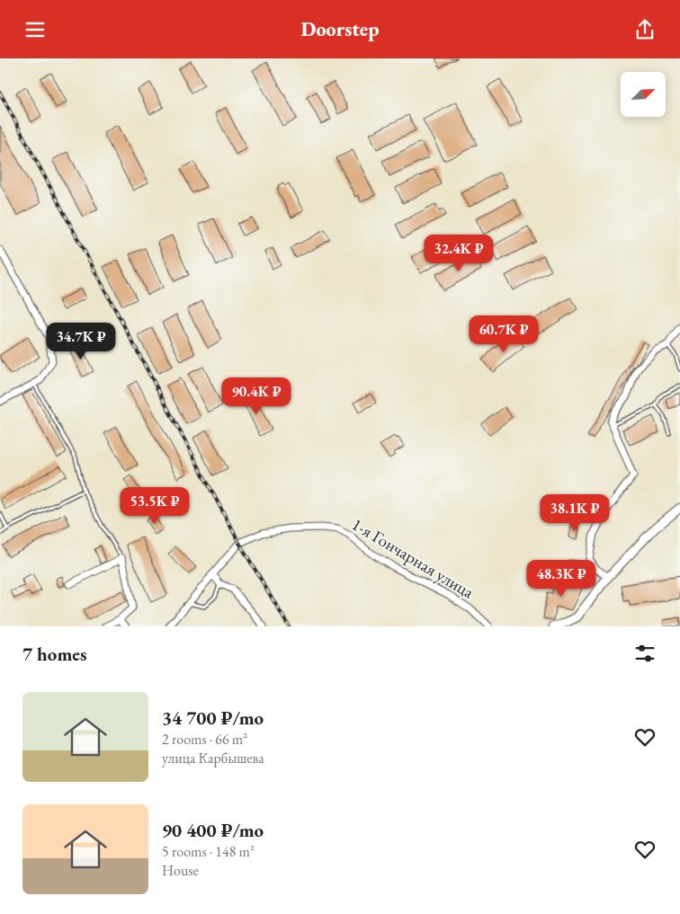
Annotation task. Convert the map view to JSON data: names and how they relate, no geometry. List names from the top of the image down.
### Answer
{
  "streets": {
    "street": ["1-я Гончарная улица"]
  },
  "north": "top right",
  "page": {
    "header": "Doorstep",
    "price": [
      "32.4K ₽",
      "60.7K ₽",
      "34.7K ₽",
      "90.4K ₽",
      "53.5K ₽",
      "38.1K ₽",
      "48.3K ₽"
    ],
    "heading": "7 homes",
    "list": [
      {
        "name": "34 700 ₽/mo",
        "note": "2 rooms · 66 m² · улица Карбышева"
      },
      {
        "name": "90 400 ₽/mo",
        "note": "5 rooms · 148 m² · House"
      }
    ]
  }
}
